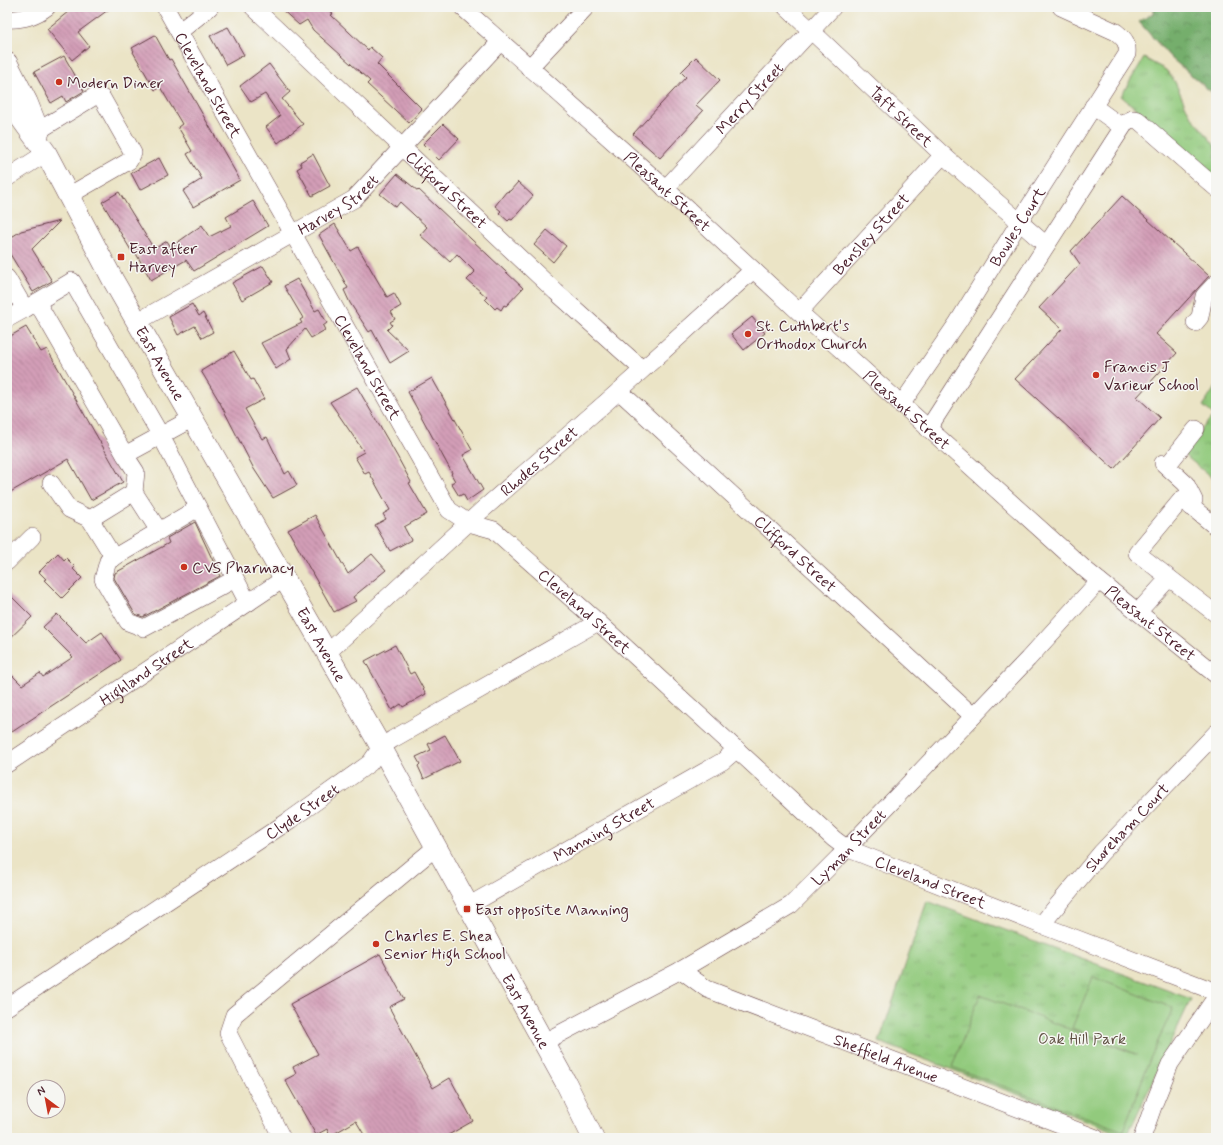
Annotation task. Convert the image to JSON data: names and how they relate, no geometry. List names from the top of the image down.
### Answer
{
  "streets": {
    "main road": ["East Avenue"],
    "street": [
      "Cleveland Street",
      "Merry Street",
      "Taft Street",
      "Clifford Street",
      "Pleasant Street",
      "Harvey Street",
      "Bowles Court",
      "Bensley Street",
      "Rhodes Street",
      "Highland Street",
      "Clyde Street",
      "Shoreham Court",
      "Manning Street",
      "Lyman Street",
      "Sheffield Avenue"
    ]
  },
  "crossings": [
    ["Cleveland Street", "Harvey Street"],
    ["Cleveland Street", "Rhodes Street"],
    ["Cleveland Street", "Clyde Street"],
    ["Cleveland Street", "Shoreham Court"],
    ["Cleveland Street", "Manning Street"],
    ["Cleveland Street", "Lyman Street"],
    ["Merry Street", "Taft Street"],
    ["Merry Street", "Pleasant Street"],
    ["Taft Street", "Bowles Court"],
    ["Taft Street", "Bensley Street"],
    ["Clifford Street", "Harvey Street"],
    ["Clifford Street", "Rhodes Street"],
    ["Clifford Street", "Lyman Street"],
    ["Pleasant Street", "Harvey Street"],
    ["Pleasant Street", "Bowles Court"],
    ["Pleasant Street", "Bensley Street"],
    ["Pleasant Street", "Rhodes Street"],
    ["Pleasant Street", "Lyman Street"],
    ["Harvey Street", "East Avenue"],
    ["East Avenue", "Rhodes Street"],
    ["East Avenue", "Highland Street"],
    ["East Avenue", "Clyde Street"],
    ["East Avenue", "Manning Street"],
    ["East Avenue", "Lyman Street"],
    ["Lyman Street", "Sheffield Avenue"]
  ],
  "parks": ["Oak Hill Park"],
  "places": {
    "other": [
      "Modern Diner",
      "St. Cuthbert's Orthodox Church",
      "Francis J Varieur School",
      "CVS Pharmacy",
      "Charles E. Shea Senior High School"
    ],
    "transit": ["East after Harvey", "East opposite Manning"]
  },
  "north": "top left"
}
